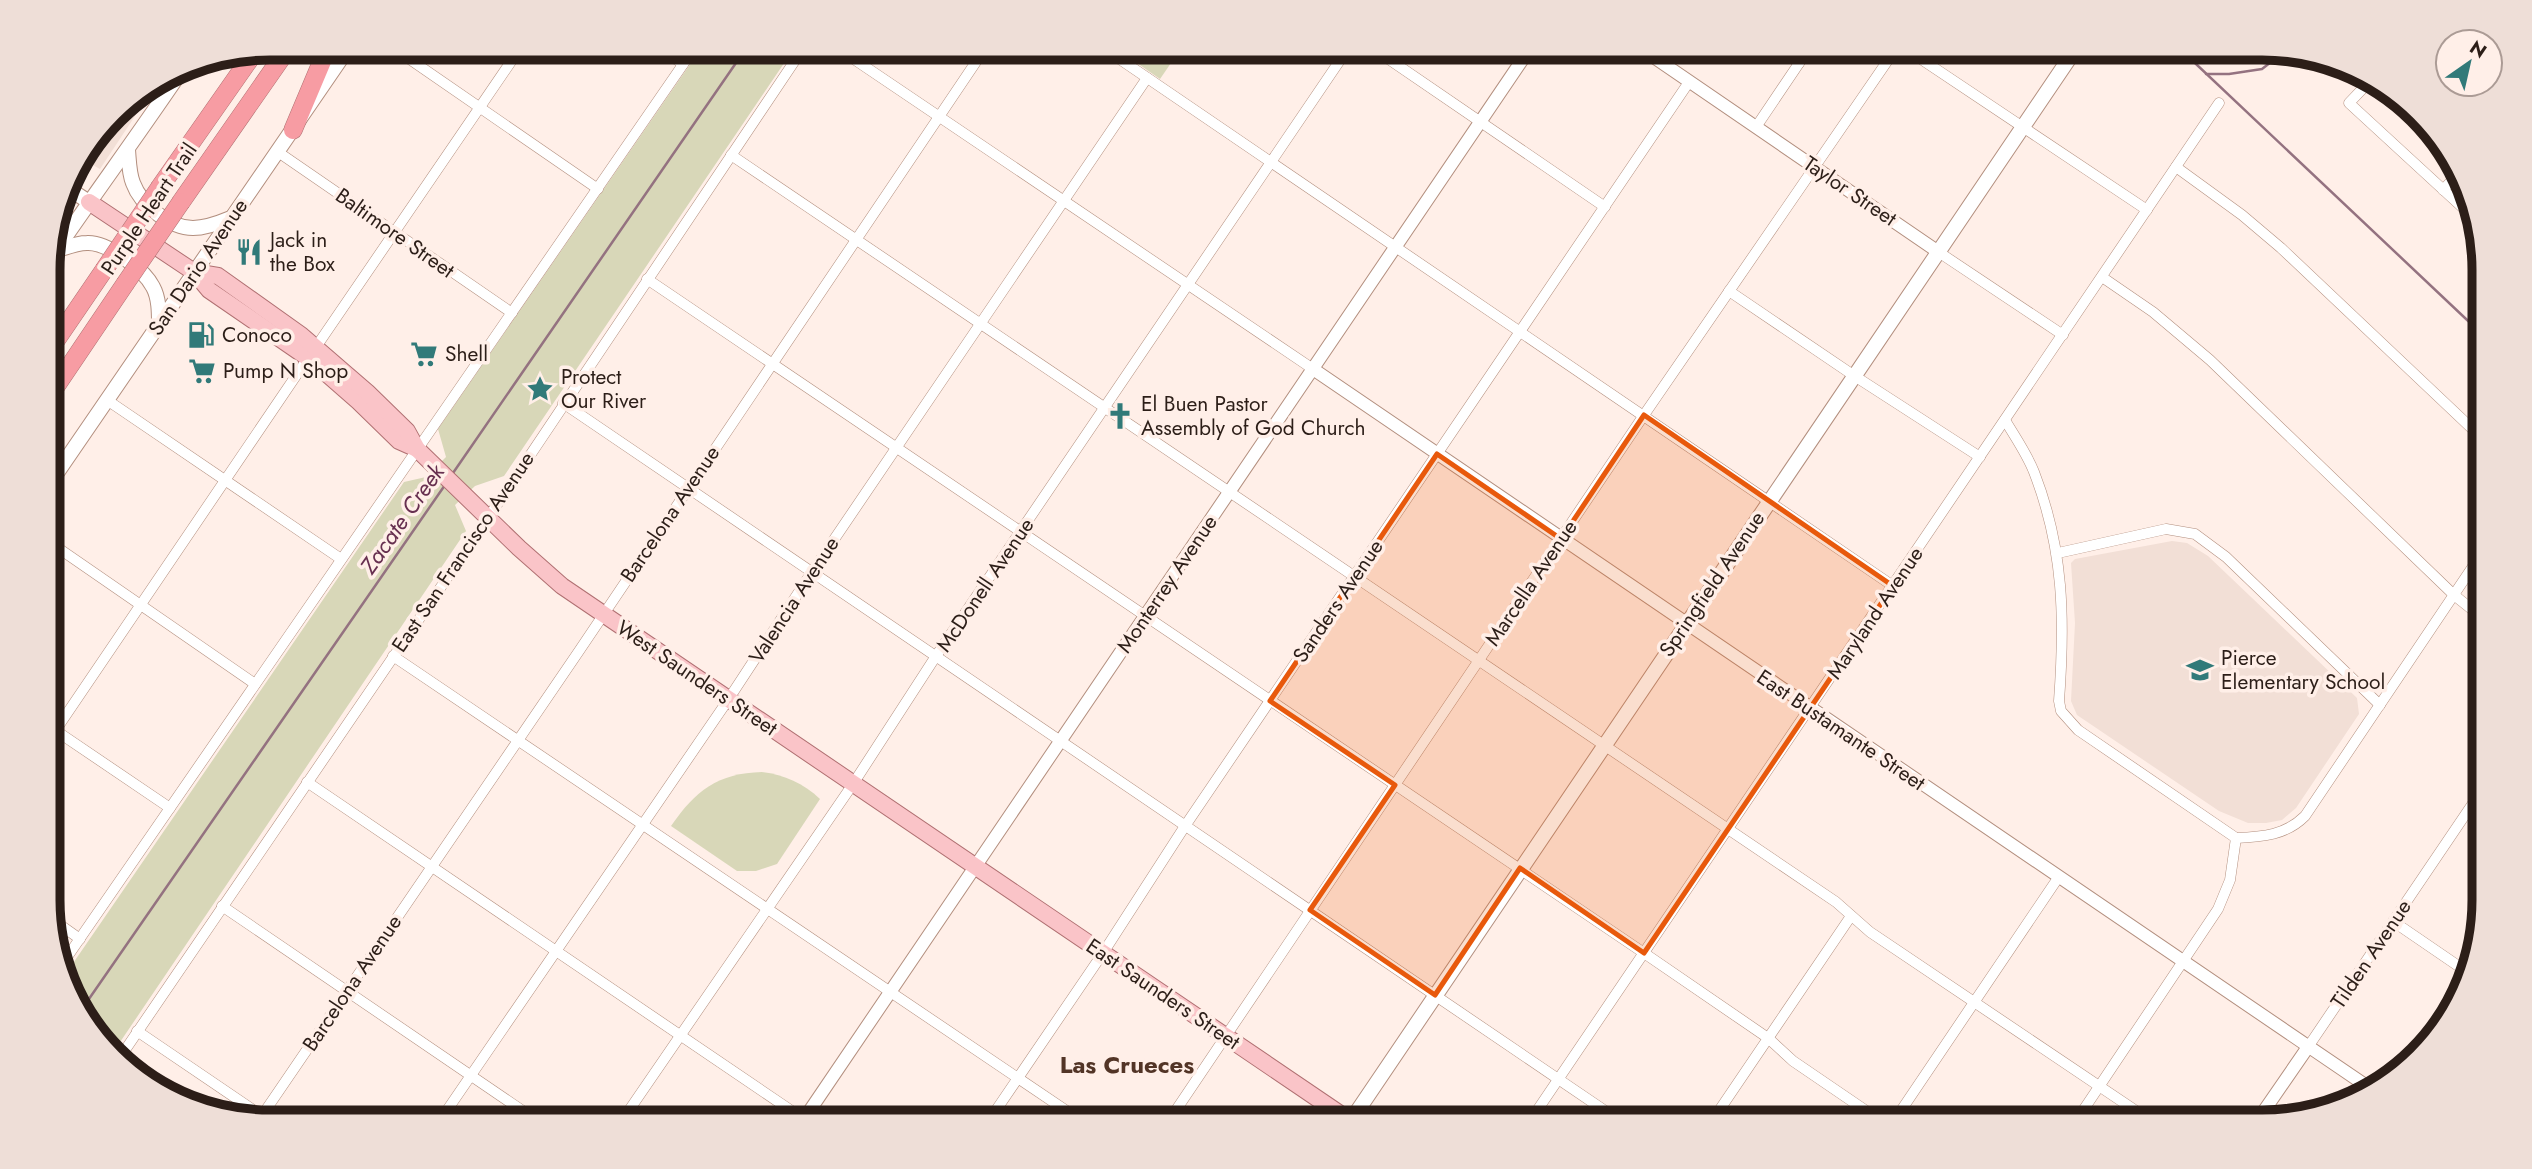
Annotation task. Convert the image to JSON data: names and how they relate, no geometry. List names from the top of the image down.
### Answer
{
  "streets": {
    "highway": ["Purple Heart Trail"],
    "main road": [
      "San Dario Avenue",
      "Springfield Avenue",
      "West Saunders Street",
      "East Saunders Street"
    ],
    "street": [
      "Taylor Street",
      "Baltimore Street",
      "Barcelona Avenue",
      "East San Francisco Avenue",
      "Marcella Avenue",
      "Monterrey Avenue",
      "McDonell Avenue",
      "Valencia Avenue",
      "Sanders Avenue",
      "Maryland Avenue",
      "East Bustamante Street",
      "Tilden Avenue"
    ]
  },
  "crossings": [
    ["Taylor Street", "Marcella Avenue"],
    ["Taylor Street", "Springfield Avenue"],
    ["Taylor Street", "Sanders Avenue"],
    ["Taylor Street", "Maryland Avenue"],
    ["Baltimore Street", "San Dario Avenue"],
    ["San Dario Avenue", "West Saunders Street"],
    ["Barcelona Avenue", "West Saunders Street"],
    ["East San Francisco Avenue", "West Saunders Street"],
    ["Marcella Avenue", "East Bustamante Street"],
    ["Marcella Avenue", "East Saunders Street"],
    ["Monterrey Avenue", "West Saunders Street"],
    ["Monterrey Avenue", "East Bustamante Street"],
    ["Monterrey Avenue", "East Saunders Street"],
    ["Springfield Avenue", "East Bustamante Street"],
    ["McDonell Avenue", "West Saunders Street"],
    ["Valencia Avenue", "West Saunders Street"],
    ["Sanders Avenue", "East Bustamante Street"],
    ["Sanders Avenue", "East Saunders Street"],
    ["Maryland Avenue", "East Bustamante Street"],
    ["West Saunders Street", "East Saunders Street"],
    ["East Bustamante Street", "Tilden Avenue"]
  ],
  "districts": ["Las Crueces"],
  "water": ["Zacate Creek"],
  "places": {
    "restaurant": ["Jack in the Box"],
    "fuel station": ["Conoco"],
    "supermarket": ["Shell", "Pump N Shop"],
    "place": ["Protect Our River"],
    "church": ["El Buen Pastor Assembly of God Church"],
    "school or university": ["Pierce Elementary School"]
  },
  "north": "top right"
}
